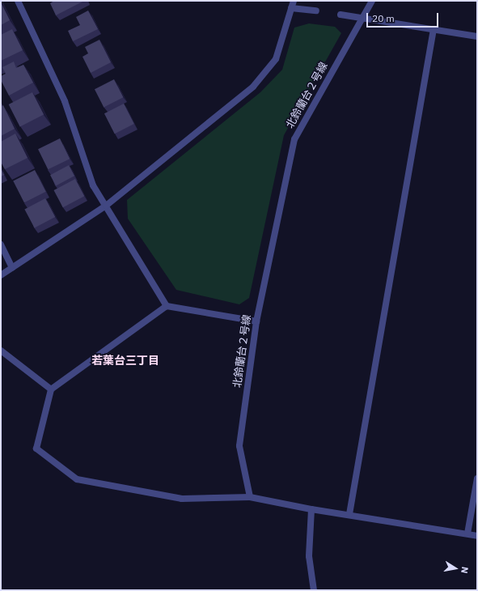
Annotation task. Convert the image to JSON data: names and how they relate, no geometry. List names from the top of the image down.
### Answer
{
  "streets": {
    "street": ["北鈴蘭台２号線"]
  },
  "districts": ["若葉台三丁目"],
  "scale_bar": "20 m",
  "north": "right"
}
